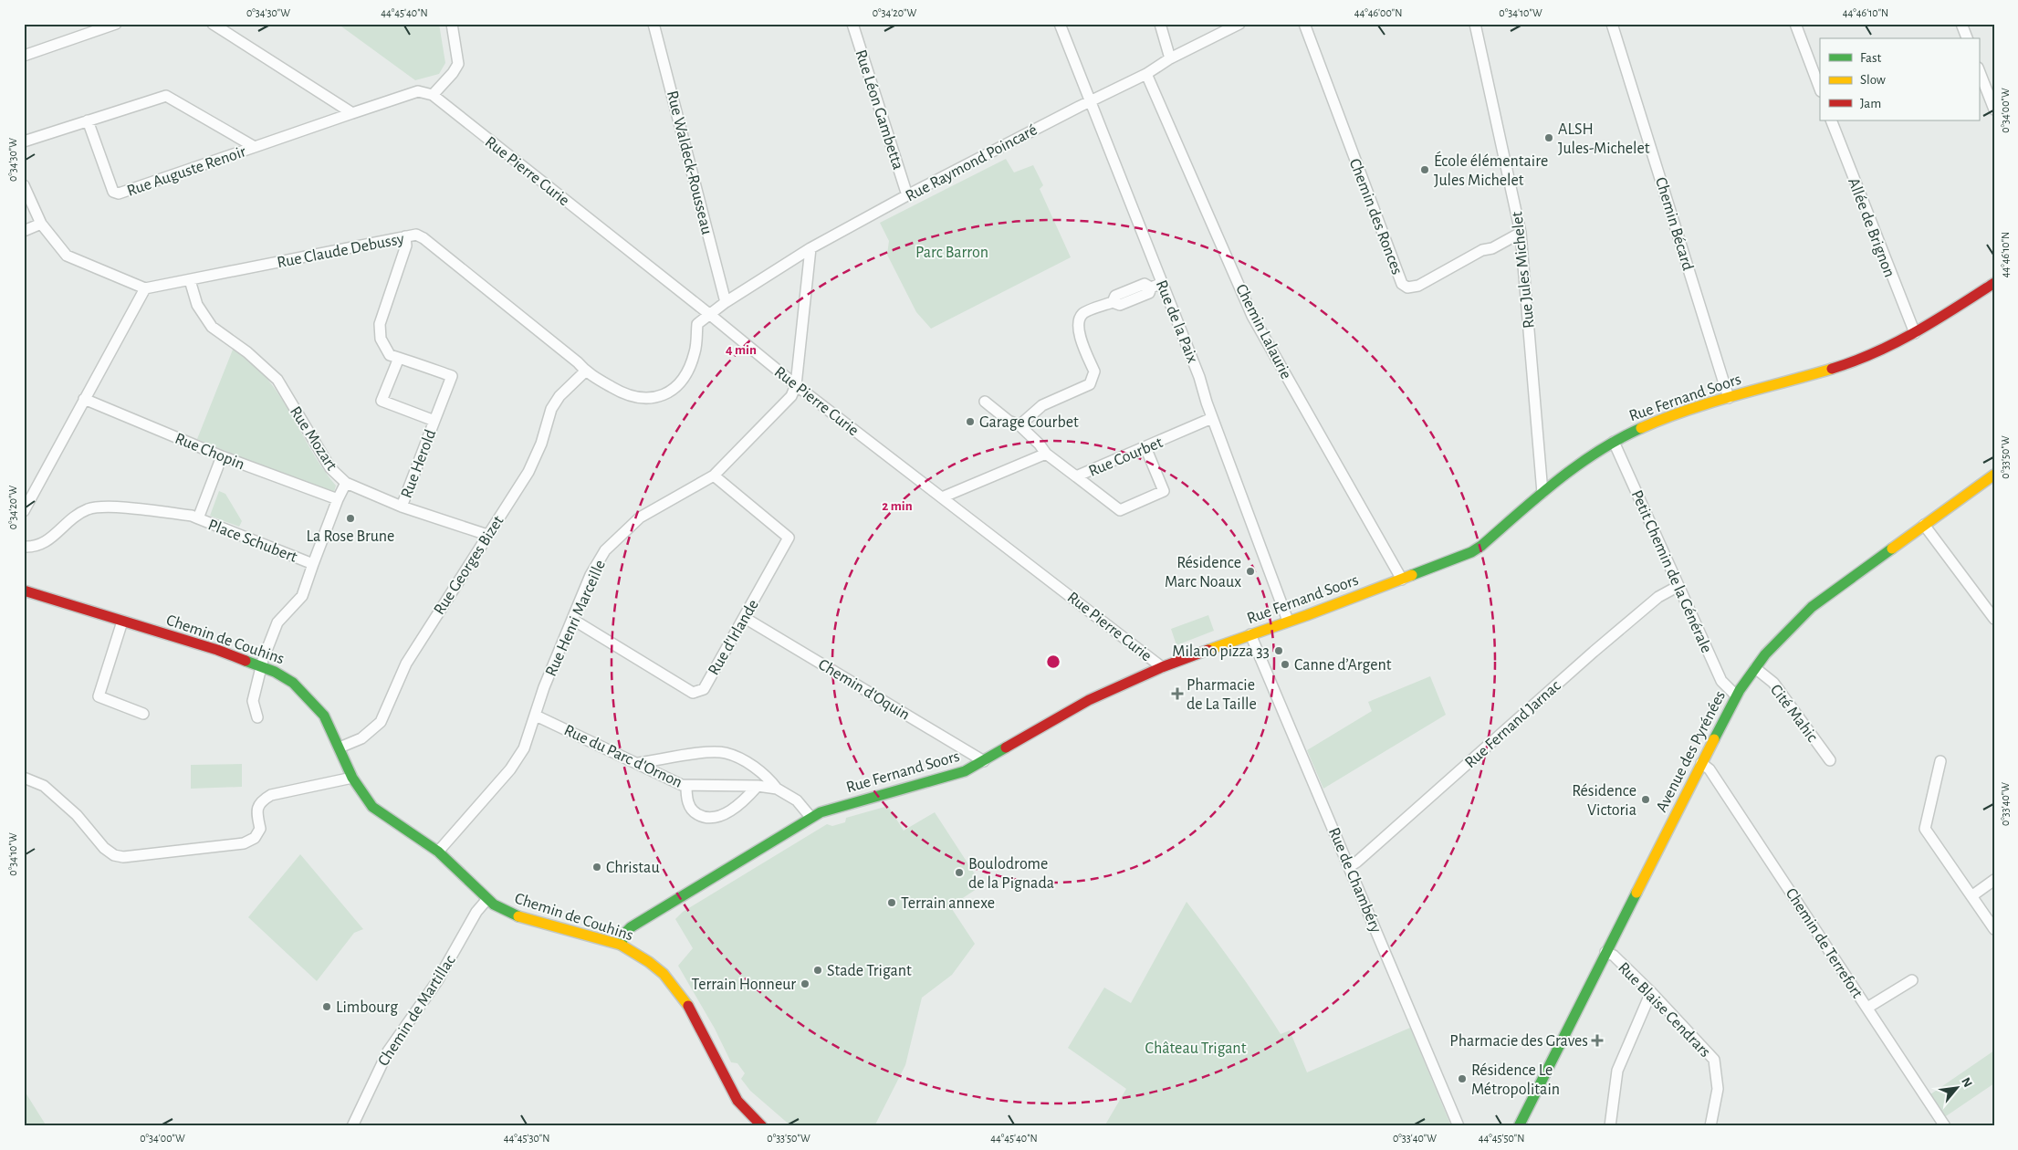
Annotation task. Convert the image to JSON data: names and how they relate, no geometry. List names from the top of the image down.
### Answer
{
  "streets": {
    "street": [
      "Rue Léon Gambetta",
      "Rue Waldeck-Rousseau",
      "Rue Raymond Poincaré",
      "Rue Auguste Renoir",
      "Rue Pierre Curie",
      "Chemin des Ronces",
      "Chemin Bécard",
      "Allée de Brignon",
      "Rue Claude Debussy",
      "Rue Jules Michelet",
      "Rue de la Paix",
      "Chemin Lalaurie",
      "Rue Fernand Soors",
      "Rue Mozart",
      "Rue Chopin",
      "Rue Courbet",
      "Rue Herold",
      "Place Schubert",
      "Rue Georges Bizet",
      "Petit Chemin de la Générale",
      "Rue Henri Marceille",
      "Rue d'Irlande",
      "Chemin de Couhins",
      "Chemin d'Oquin",
      "Cité Mahic",
      "Rue Fernand Jarnac",
      "Avenue des Pyrénées",
      "Rue du Parc d'Ornon",
      "Rue de Chambéry",
      "Chemin de Terrefort",
      "Rue Blaise Cendrars",
      "Chemin de Martillac"
    ]
  },
  "crossings": [
    ["Rue Léon Gambetta", "Rue Raymond Poincaré"],
    ["Rue Waldeck-Rousseau", "Rue Raymond Poincaré"],
    ["Rue Raymond Poincaré", "Rue Pierre Curie"],
    ["Rue Raymond Poincaré", "Rue Claude Debussy"],
    ["Rue Raymond Poincaré", "Rue de la Paix"],
    ["Rue Raymond Poincaré", "Chemin Lalaurie"],
    ["Rue Auguste Renoir", "Rue Pierre Curie"],
    ["Rue Pierre Curie", "Rue Claude Debussy"],
    ["Rue Pierre Curie", "Rue Fernand Soors"],
    ["Rue Pierre Curie", "Rue Henri Marceille"],
    ["Chemin des Ronces", "Rue Jules Michelet"],
    ["Chemin Bécard", "Rue Fernand Soors"],
    ["Allée de Brignon", "Rue Fernand Soors"],
    ["Rue Claude Debussy", "Rue Mozart"],
    ["Rue Claude Debussy", "Rue Georges Bizet"],
    ["Rue Jules Michelet", "Rue Fernand Soors"],
    ["Rue de la Paix", "Rue Fernand Soors"],
    ["Rue de la Paix", "Rue Courbet"],
    ["Chemin Lalaurie", "Rue Fernand Soors"],
    ["Rue Fernand Soors", "Petit Chemin de la Générale"],
    ["Rue Fernand Soors", "Chemin de Couhins"],
    ["Rue Fernand Soors", "Chemin d'Oquin"],
    ["Rue Fernand Soors", "Rue du Parc d'Ornon"],
    ["Rue Fernand Soors", "Rue de Chambéry"],
    ["Rue Mozart", "Rue Herold"],
    ["Rue Mozart", "Place Schubert"],
    ["Rue Mozart", "Rue Georges Bizet"],
    ["Rue Chopin", "Place Schubert"],
    ["Rue Georges Bizet", "Chemin de Couhins"],
    ["Petit Chemin de la Générale", "Rue Fernand Jarnac"],
    ["Petit Chemin de la Générale", "Avenue des Pyrénées"],
    ["Rue Henri Marceille", "Rue d'Irlande"],
    ["Rue Henri Marceille", "Chemin de Couhins"],
    ["Rue Henri Marceille", "Rue du Parc d'Ornon"],
    ["Rue d'Irlande", "Chemin d'Oquin"],
    ["Chemin de Couhins", "Chemin de Martillac"],
    ["Cité Mahic", "Avenue des Pyrénées"],
    ["Rue Fernand Jarnac", "Rue de Chambéry"],
    ["Avenue des Pyrénées", "Chemin de Terrefort"],
    ["Avenue des Pyrénées", "Rue Blaise Cendrars"]
  ],
  "parks": ["Parc Barron", "Château Trigant"],
  "places": {
    "other": [
      "ALSH Jules-Michelet",
      "École élémentaire Jules Michelet",
      "Garage Courbet",
      "La Rose Brune",
      "Résidence Marc Noaux",
      "Milano pizza 33",
      "Canne d’Argent",
      "Résidence Victoria",
      "Christau",
      "Boulodrome de la Pignada",
      "Terrain annexe",
      "Stade Trigant",
      "Terrain Honneur",
      "Limbourg",
      "Résidence Le Métropolitain"
    ],
    "health": ["Pharmacie de La Taille", "Pharmacie des Graves"]
  },
  "legend": ["Fast", "Slow", "Jam"],
  "north": "top right",
  "coordinates": [
    "0°34'30\"W",
    "44°45'40\"N",
    "0°34'20\"W",
    "44°46'00\"N",
    "0°34'10\"W",
    "44°46'10\"N",
    "0°34'00\"W",
    "0°33'50\"W",
    "0°33'40\"W",
    "44°45'30\"N",
    "44°45'50\"N"
  ],
  "rings": ["4 min", "2 min"]
}
